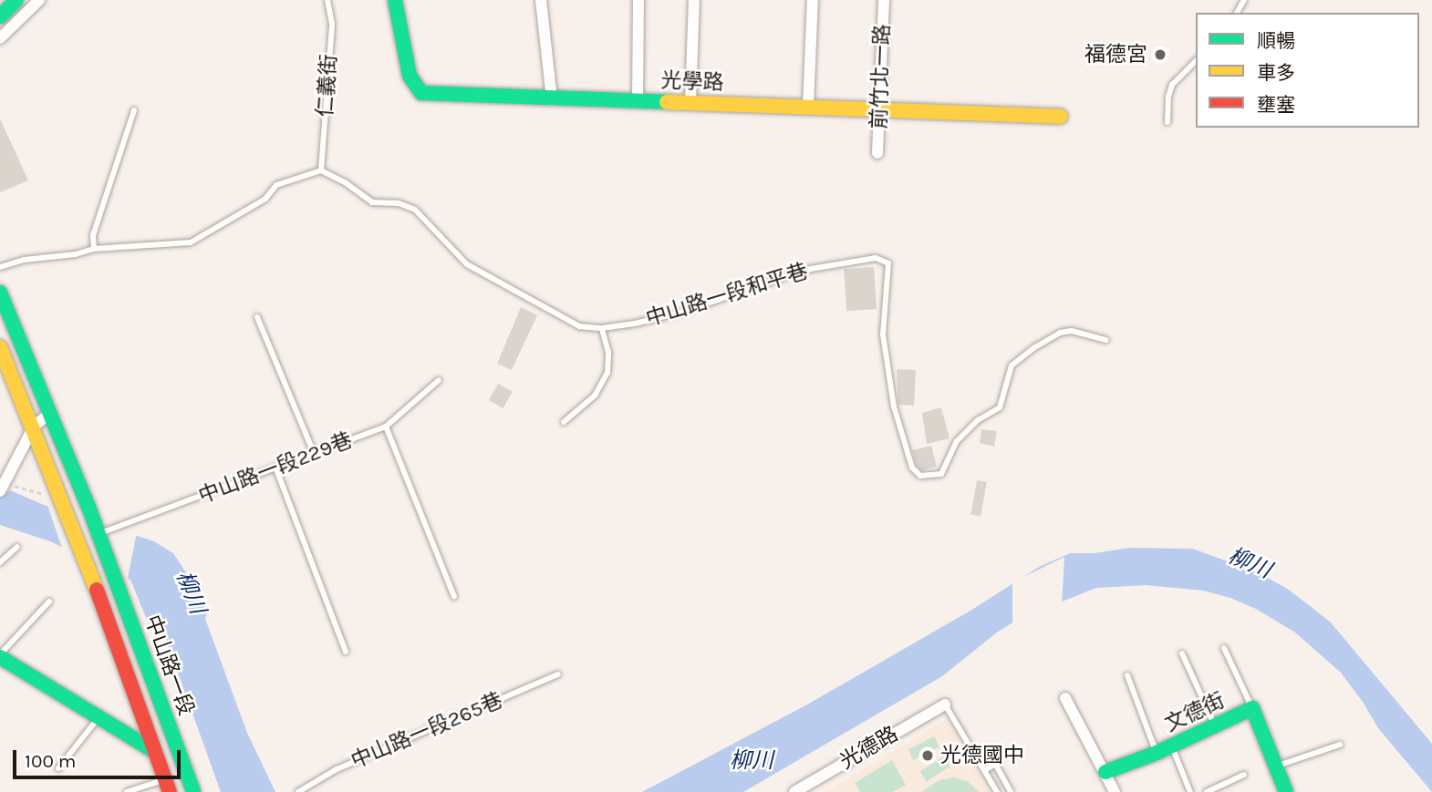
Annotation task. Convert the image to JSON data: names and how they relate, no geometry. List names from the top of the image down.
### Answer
{
  "streets": {
    "street": [
      "前竹北一路",
      "光學路",
      "中山路一段",
      "文德街",
      "光德路"
    ],
    "lane": [
      "仁義街",
      "中山路一段和平巷",
      "中山路一段229巷",
      "中山路一段265巷"
    ]
  },
  "crossings": [
    ["前竹北一路", "光學路"],
    ["仁義街", "中山路一段和平巷"],
    ["中山路一段229巷", "中山路一段"]
  ],
  "water": ["柳川"],
  "places": ["福德宮", "光德國中"],
  "legend": ["順暢", "車多", "壅塞"],
  "scale_bar": "100 m"
}
